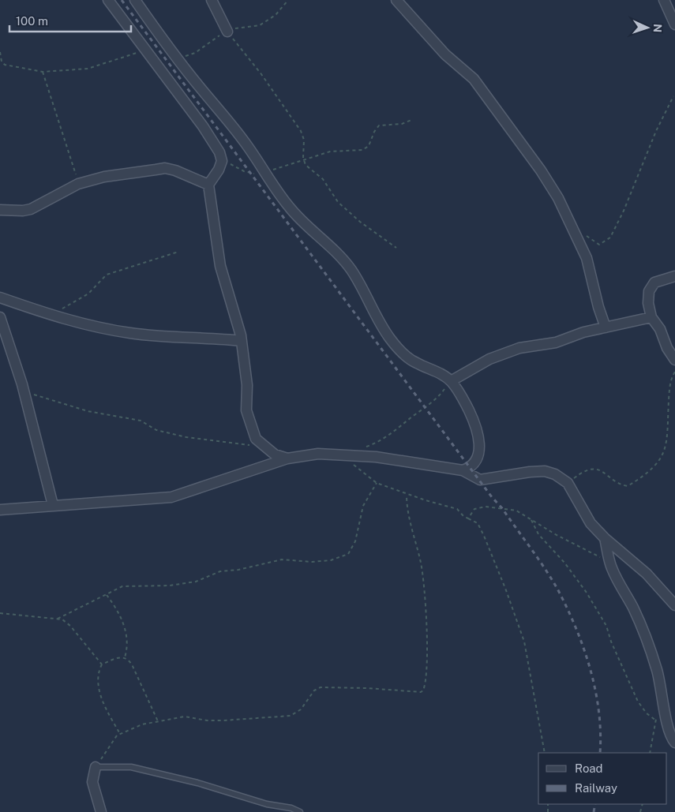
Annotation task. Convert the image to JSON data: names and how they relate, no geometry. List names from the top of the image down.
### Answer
{
  "legend": ["Road", "Railway"],
  "scale_bar": "100 m",
  "north": "right"
}
